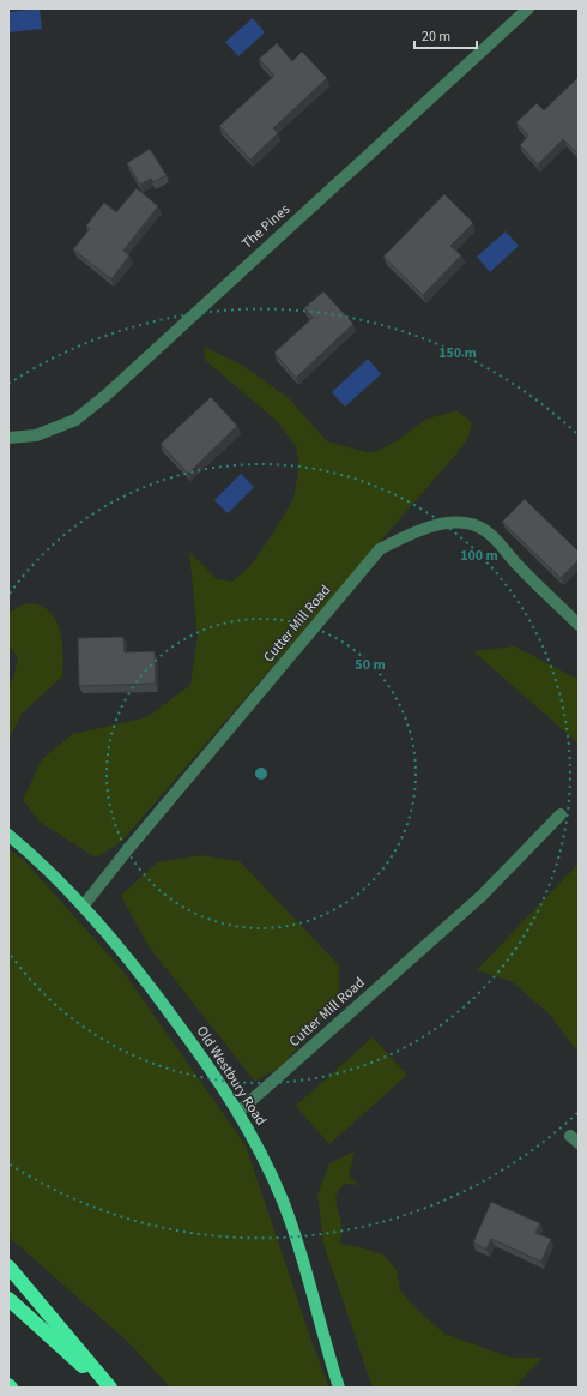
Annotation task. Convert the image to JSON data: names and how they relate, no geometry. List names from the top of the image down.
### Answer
{
  "streets": {
    "main road": ["Old Westbury Road"],
    "street": ["The Pines", "Cutter Mill Road"]
  },
  "crossings": [
    ["Cutter Mill Road", "Old Westbury Road"]
  ],
  "scale_bar": "20 m",
  "rings": ["150 m", "100 m", "50 m"]
}
